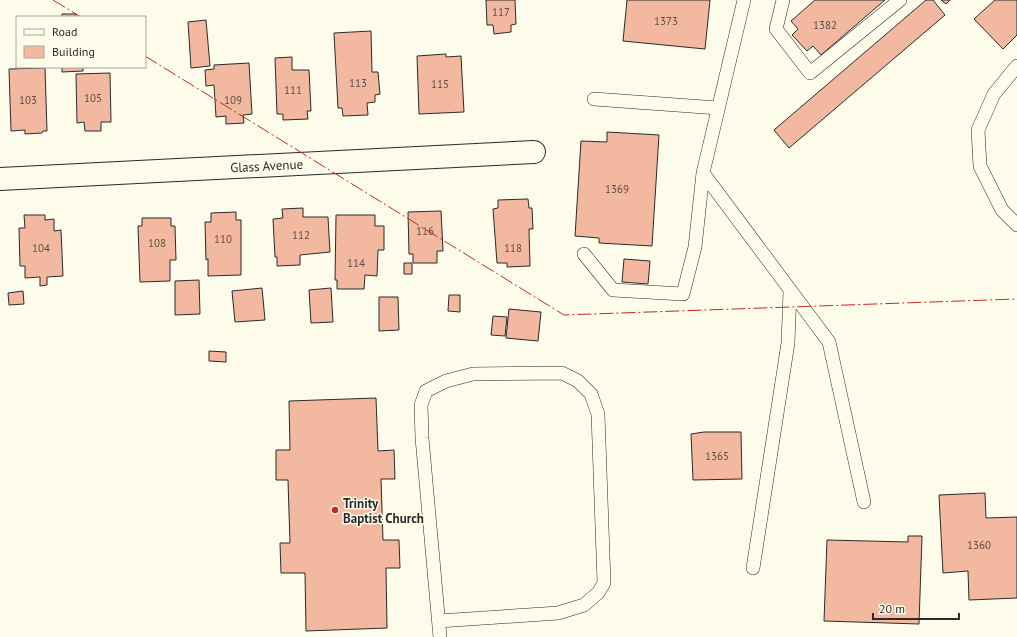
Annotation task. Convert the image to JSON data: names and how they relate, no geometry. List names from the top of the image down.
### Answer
{
  "streets": {
    "street": ["Glass Avenue"]
  },
  "places": ["Trinity Baptist Church"],
  "house_numbers": [
    "117",
    "1373",
    "1382",
    "113",
    "115",
    "111",
    "105",
    "103",
    "109",
    "1369",
    "116",
    "112",
    "110",
    "108",
    "104",
    "118",
    "114",
    "1365",
    "1360"
  ],
  "legend": ["Road", "Building"],
  "scale_bar": "20 m"
}
